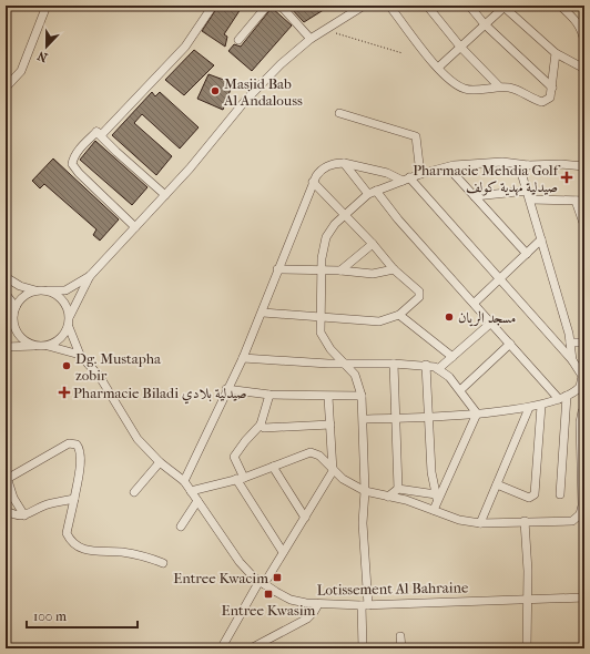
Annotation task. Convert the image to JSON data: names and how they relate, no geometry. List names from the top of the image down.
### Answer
{
  "streets": {
    "street": ["Lotissement Al Bahraine"]
  },
  "places": {
    "other": ["Masjid Bab Al Andalouss", "مسجد الريان", "Dg. Mustapha zobir"],
    "health": ["Pharmacie Mehdia Golf صيدلية مهدية كولف", "Pharmacie Biladi صيدلية بلادي"],
    "transit": ["Entree Kwacim", "Entree Kwasim"]
  },
  "scale_bar": "100 m",
  "north": "bottom"
}
